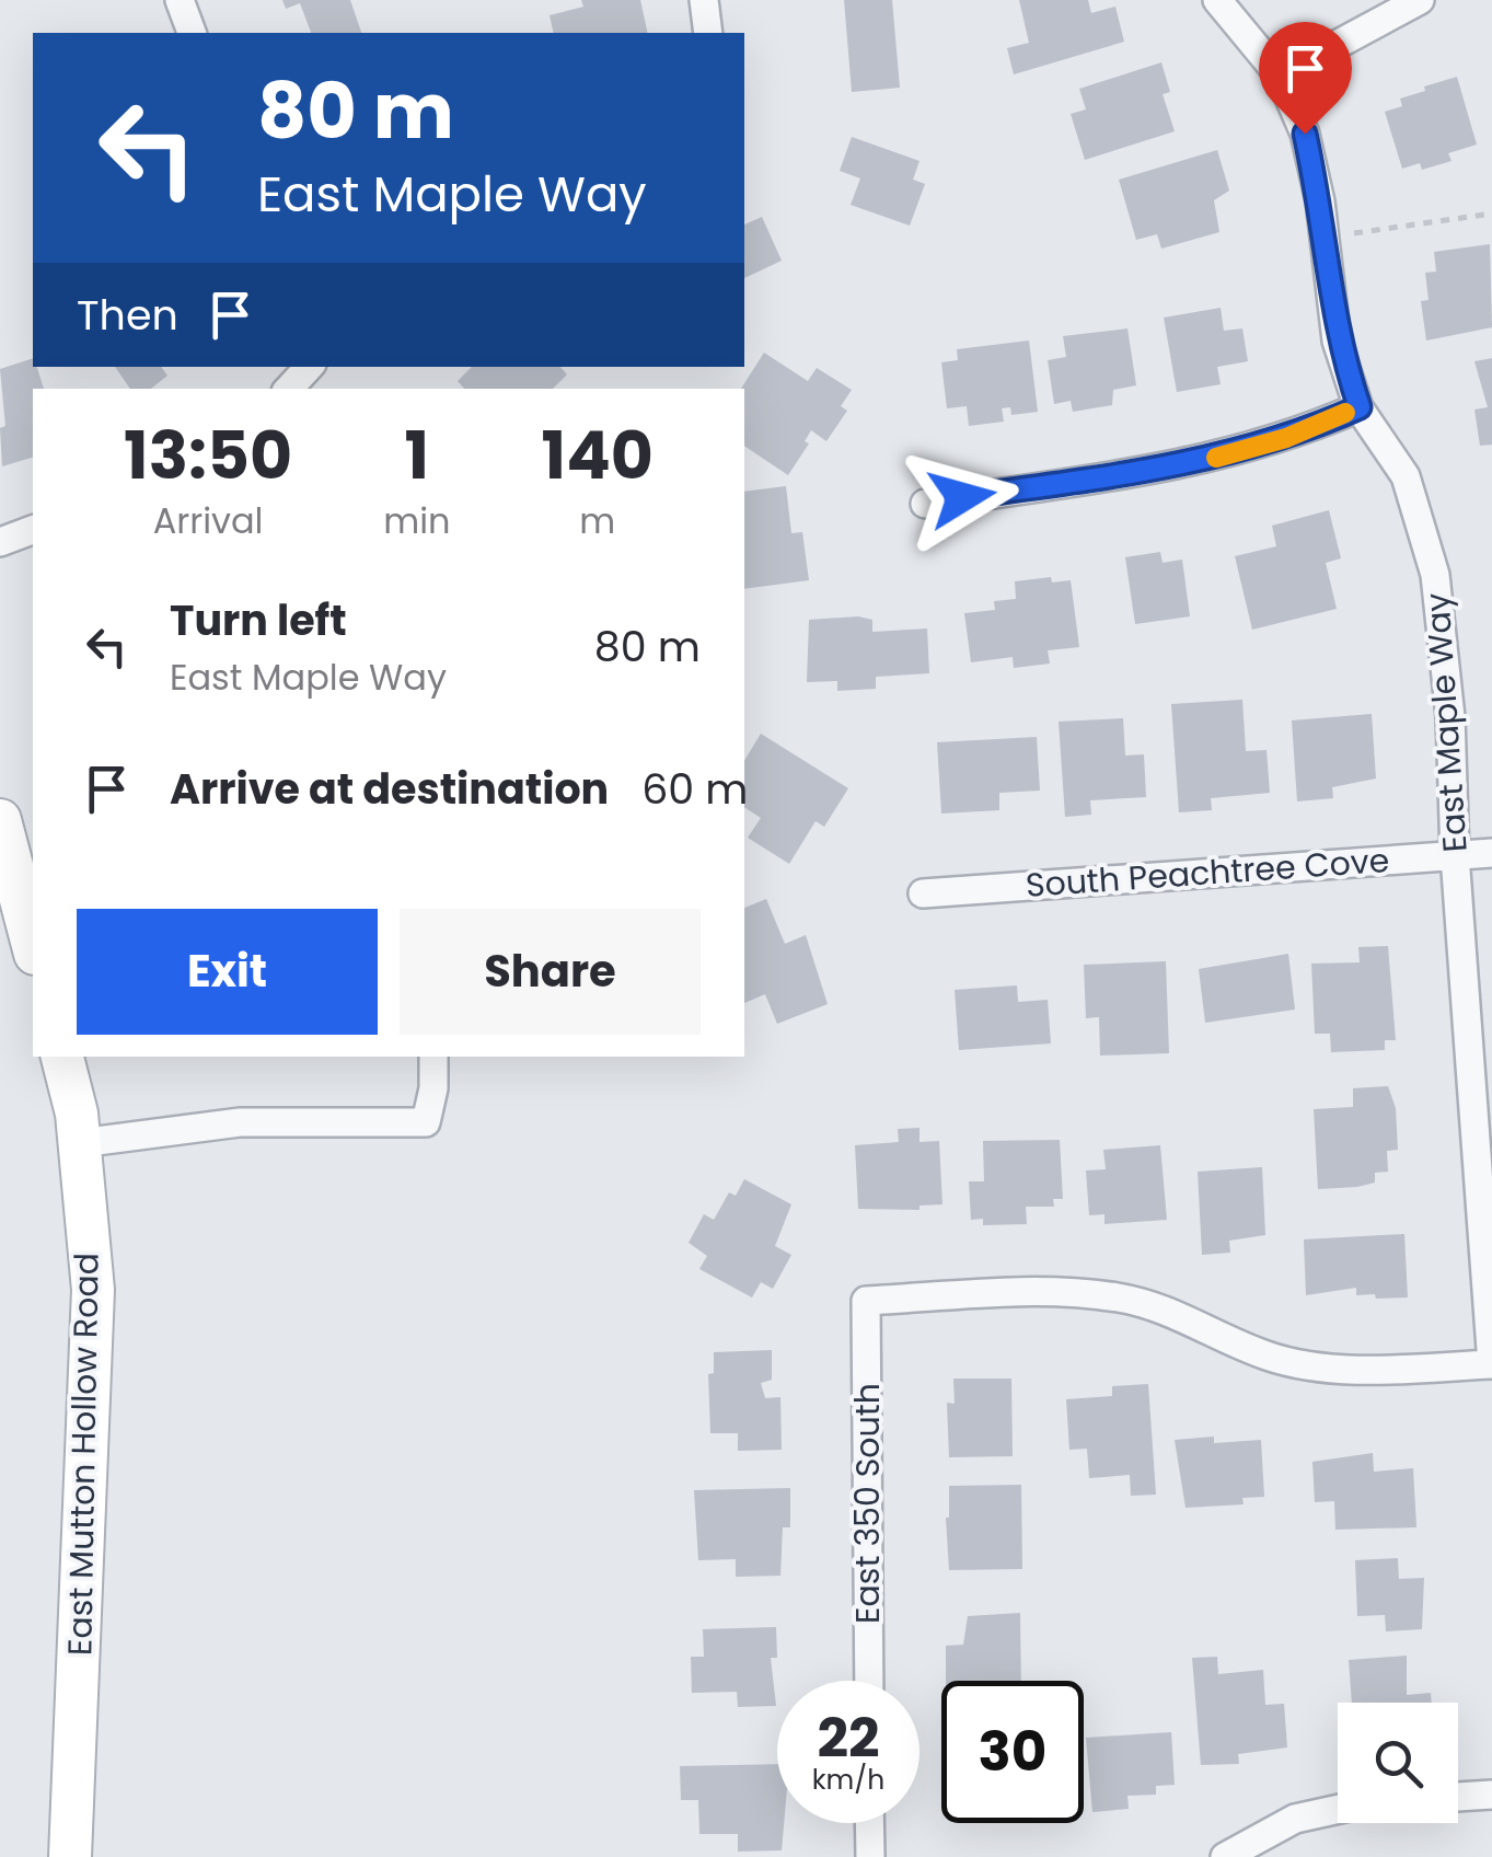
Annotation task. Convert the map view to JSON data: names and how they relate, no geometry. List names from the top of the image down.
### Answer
{
  "streets": {
    "street": [
      "East Maple Way",
      "South Peachtree Cove",
      "East Mutton Hollow Road",
      "East 350 South"
    ]
  },
  "crossings": [
    ["East Maple Way", "South Peachtree Cove"],
    ["East Maple Way", "East 350 South"]
  ],
  "page": {
    "turn": ["80 m", "East Maple Way"],
    "then": "Then",
    "eta": [
      "13:50",
      "Arrival",
      "1",
      "min",
      "140",
      "m"
    ],
    "list": [
      {
        "name": "Turn left",
        "note": "East Maple Way",
        "value": "80 m"
      },
      {
        "name": "Arrive at destination",
        "value": "60 m"
      }
    ],
    "buttons": ["Exit", "Share"],
    "speed": "22 km/h",
    "limit": "30"
  }
}
